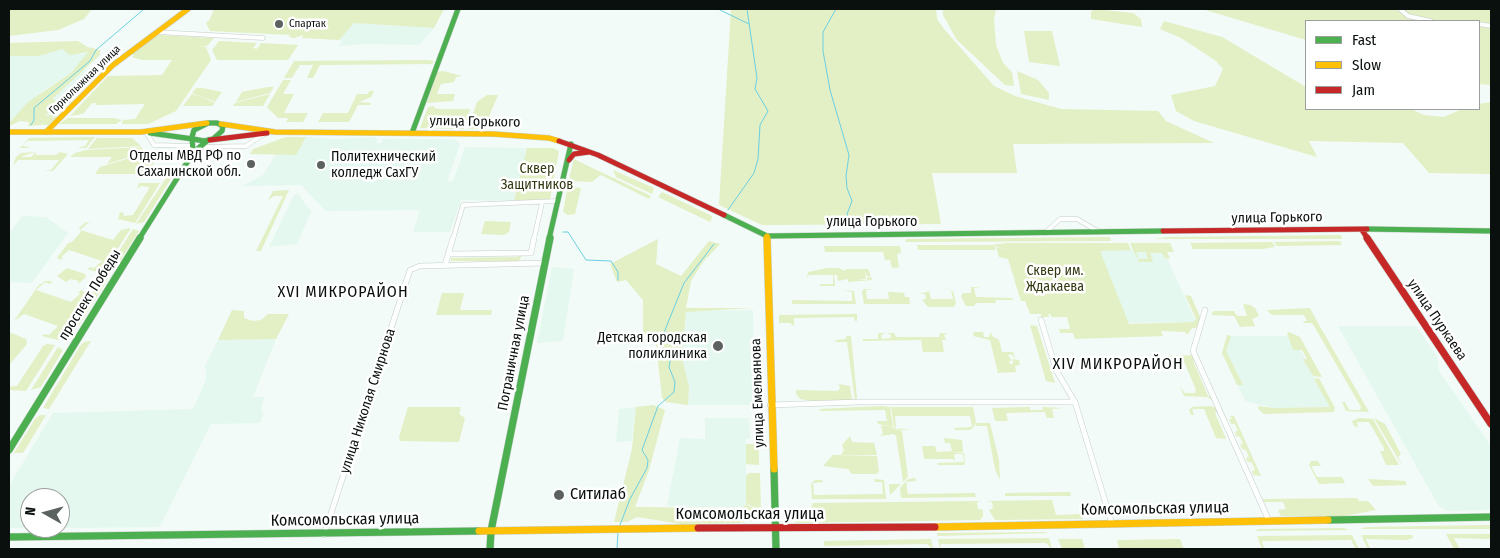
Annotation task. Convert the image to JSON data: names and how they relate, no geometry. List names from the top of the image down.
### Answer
{
  "streets": {
    "main road": [
      "Горнолыжная улица",
      "улица Горького",
      "проспект Победы",
      "улица Пуркаева",
      "Пограничная улица",
      "улица Емельянова",
      "Комсомольская улица"
    ],
    "street": ["улица Николая Смирнова"]
  },
  "crossings": [
    ["улица Горького", "проспект Победы"],
    ["улица Горького", "улица Пуркаева"],
    ["улица Горького", "Пограничная улица"],
    ["улица Горького", "улица Емельянова"],
    ["Пограничная улица", "Комсомольская улица"],
    ["улица Емельянова", "Комсомольская улица"],
    ["улица Николая Смирнова", "Комсомольская улица"]
  ],
  "districts": ["XVI МИКРОРАЙОН", "XIV МИКРОРАЙОН"],
  "parks": ["Сквер Защитников", "Сквер им. Ждакаева"],
  "places": [
    "Спартак",
    "Отделы МВД РФ по Сахалинской обл.",
    "Политехнический колледж СахГУ",
    "Детская городская поликлиника",
    "Ситилаб"
  ],
  "legend": ["Fast", "Slow", "Jam"],
  "north": "left"
}
